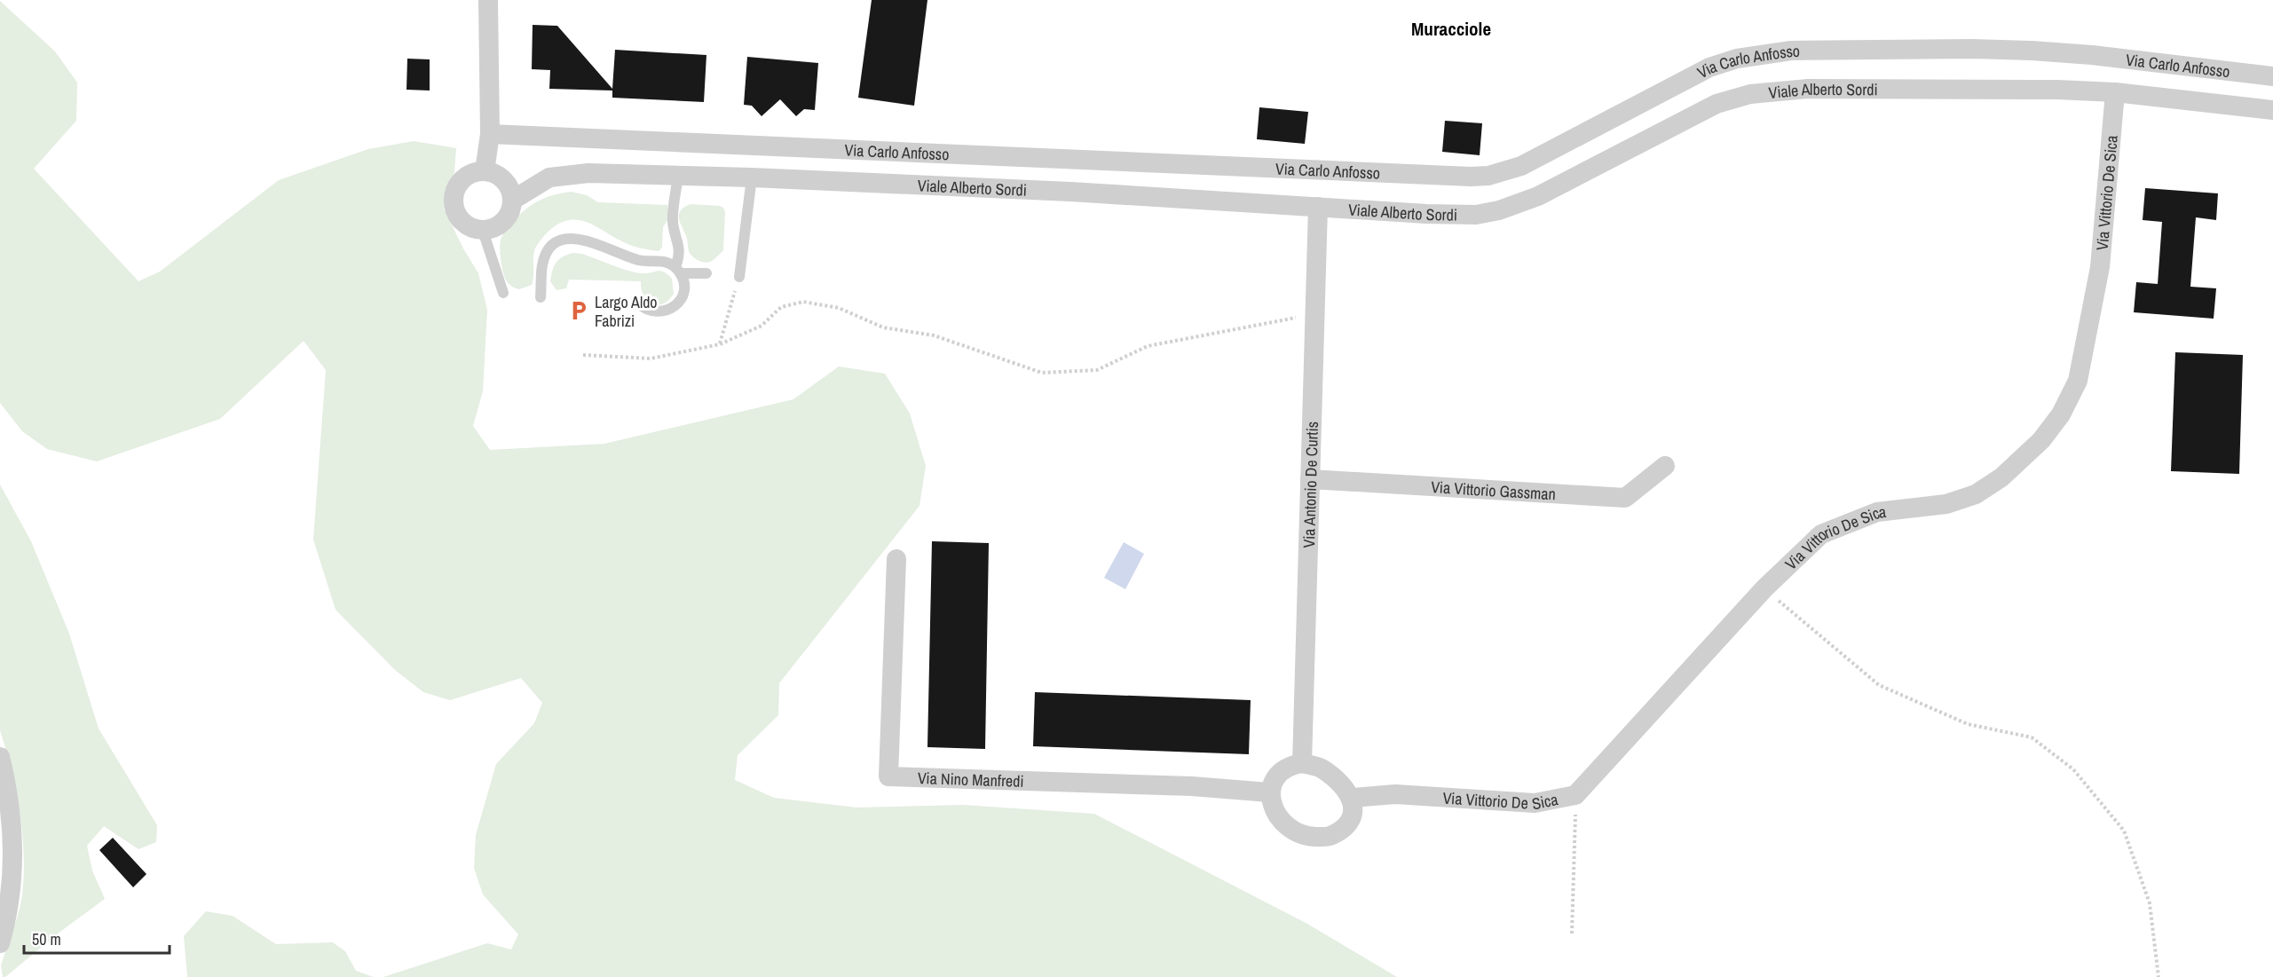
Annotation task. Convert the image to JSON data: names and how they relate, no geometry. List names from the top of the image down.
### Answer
{
  "streets": {
    "street": [
      "Via Carlo Anfosso",
      "Viale Alberto Sordi",
      "Via Vittorio De Sica",
      "Via Antonio De Curtis",
      "Via Vittorio Gassman",
      "Via Nino Manfredi"
    ]
  },
  "crossings": [
    ["Viale Alberto Sordi", "Via Vittorio De Sica"],
    ["Viale Alberto Sordi", "Via Antonio De Curtis"],
    ["Via Vittorio De Sica", "Via Antonio De Curtis"],
    ["Via Vittorio De Sica", "Via Nino Manfredi"],
    ["Via Antonio De Curtis", "Via Vittorio Gassman"],
    ["Via Antonio De Curtis", "Via Nino Manfredi"]
  ],
  "districts": ["Muracciole"],
  "places": {
    "parking": ["Largo Aldo Fabrizi"]
  },
  "scale_bar": "50 m"
}
